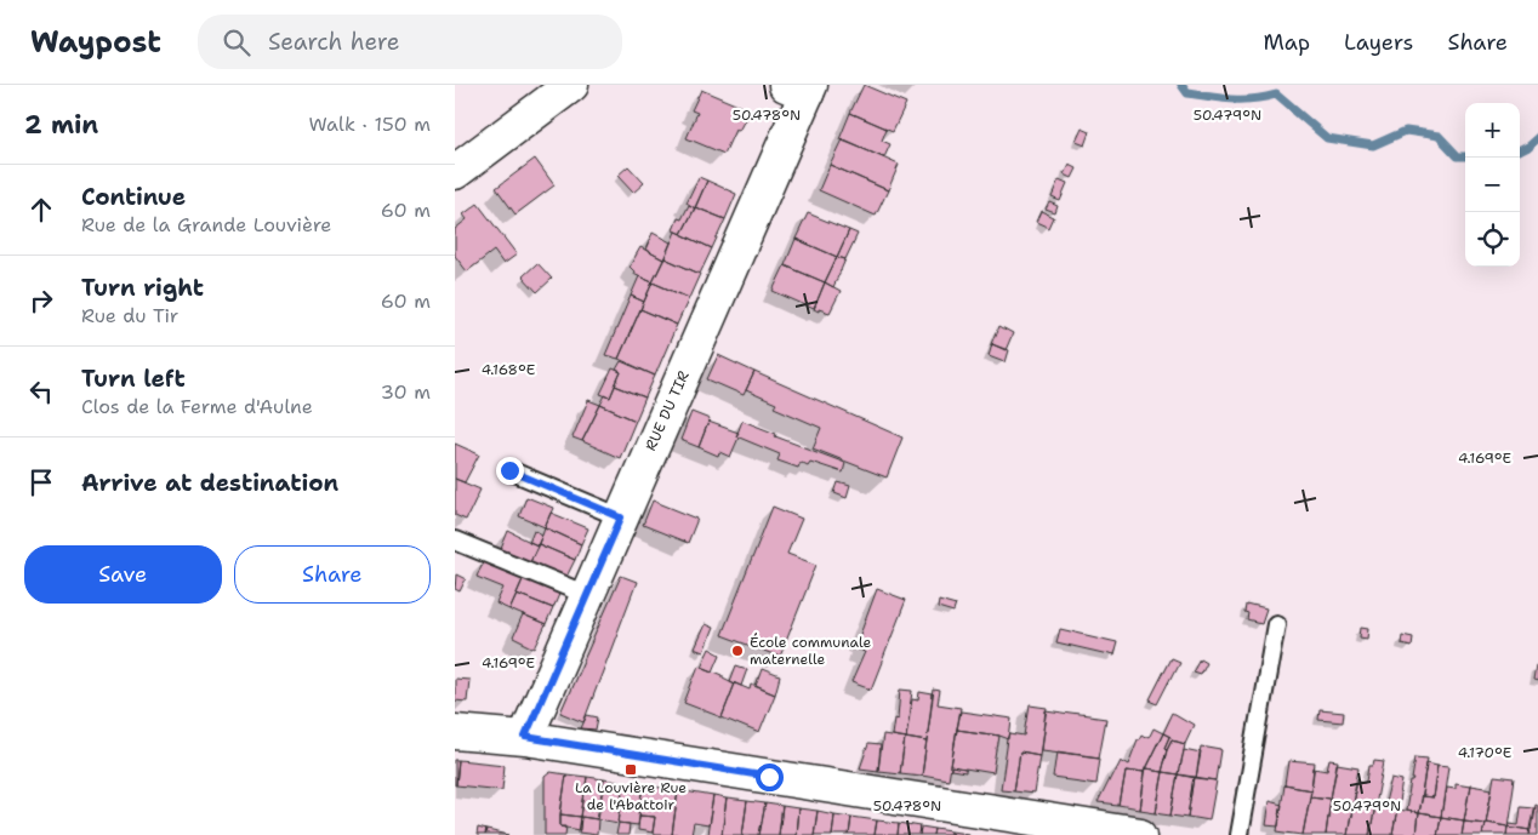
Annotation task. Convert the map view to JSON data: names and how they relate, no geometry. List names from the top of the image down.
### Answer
{
  "streets": {
    "main road": ["RUE DU TIR"]
  },
  "places": {
    "other": ["École communale maternelle"],
    "transit": ["La Louvière Rue de l'Abattoir"]
  },
  "page": {
    "header": "Waypost",
    "search": "Search here",
    "nav": ["Map", "Layers", "Share"],
    "heading": ["2 min", "Walk · 150 m"],
    "map_buttons": ["+", "−"],
    "list": [
      ["Continue", "Rue de la Grande Louvière", "60 m"],
      ["Turn right", "Rue du Tir", "60 m"],
      ["Turn left", "Clos de la Ferme d'Aulne", "30 m"],
      "Arrive at destination"
    ],
    "buttons": ["Save", "Share"]
  },
  "coordinates": [
    "50.478°N",
    "50.479°N",
    "4.168°E",
    "4.169°E",
    "4.170°E"
  ]
}
